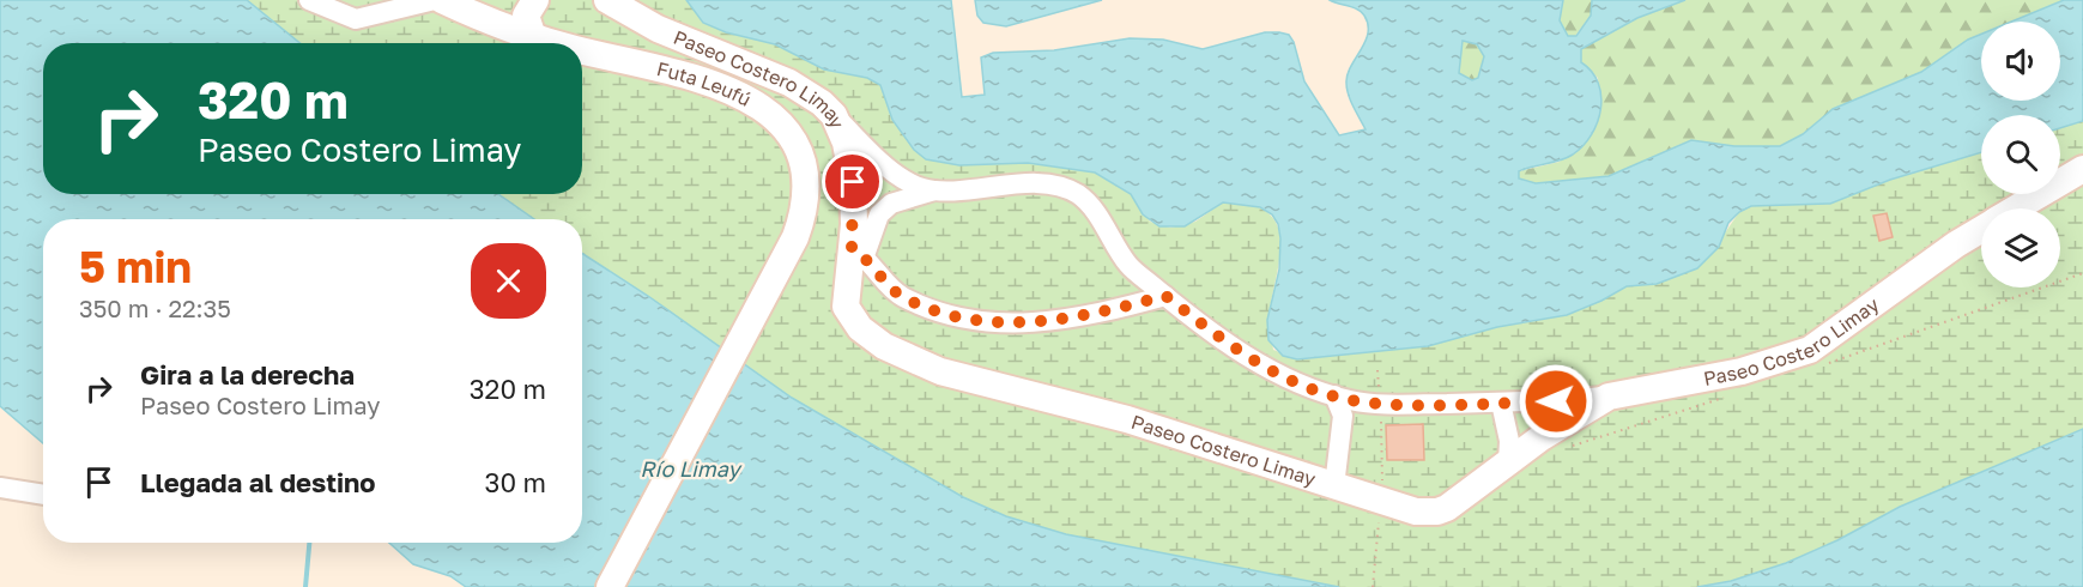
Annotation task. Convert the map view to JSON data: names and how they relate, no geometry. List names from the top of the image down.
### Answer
{
  "streets": {
    "street": ["Paseo Costero Limay", "Futa Leufú"]
  },
  "water": ["Río Limay"],
  "page": {
    "turn": ["320 m", "Paseo Costero Limay"],
    "heading": ["5 min", "350 m · 22:35"],
    "list": [
      {
        "name": "Gira a la derecha",
        "note": "Paseo Costero Limay",
        "value": "320 m"
      },
      {
        "name": "Llegada al destino",
        "value": "30 m"
      }
    ]
  }
}
